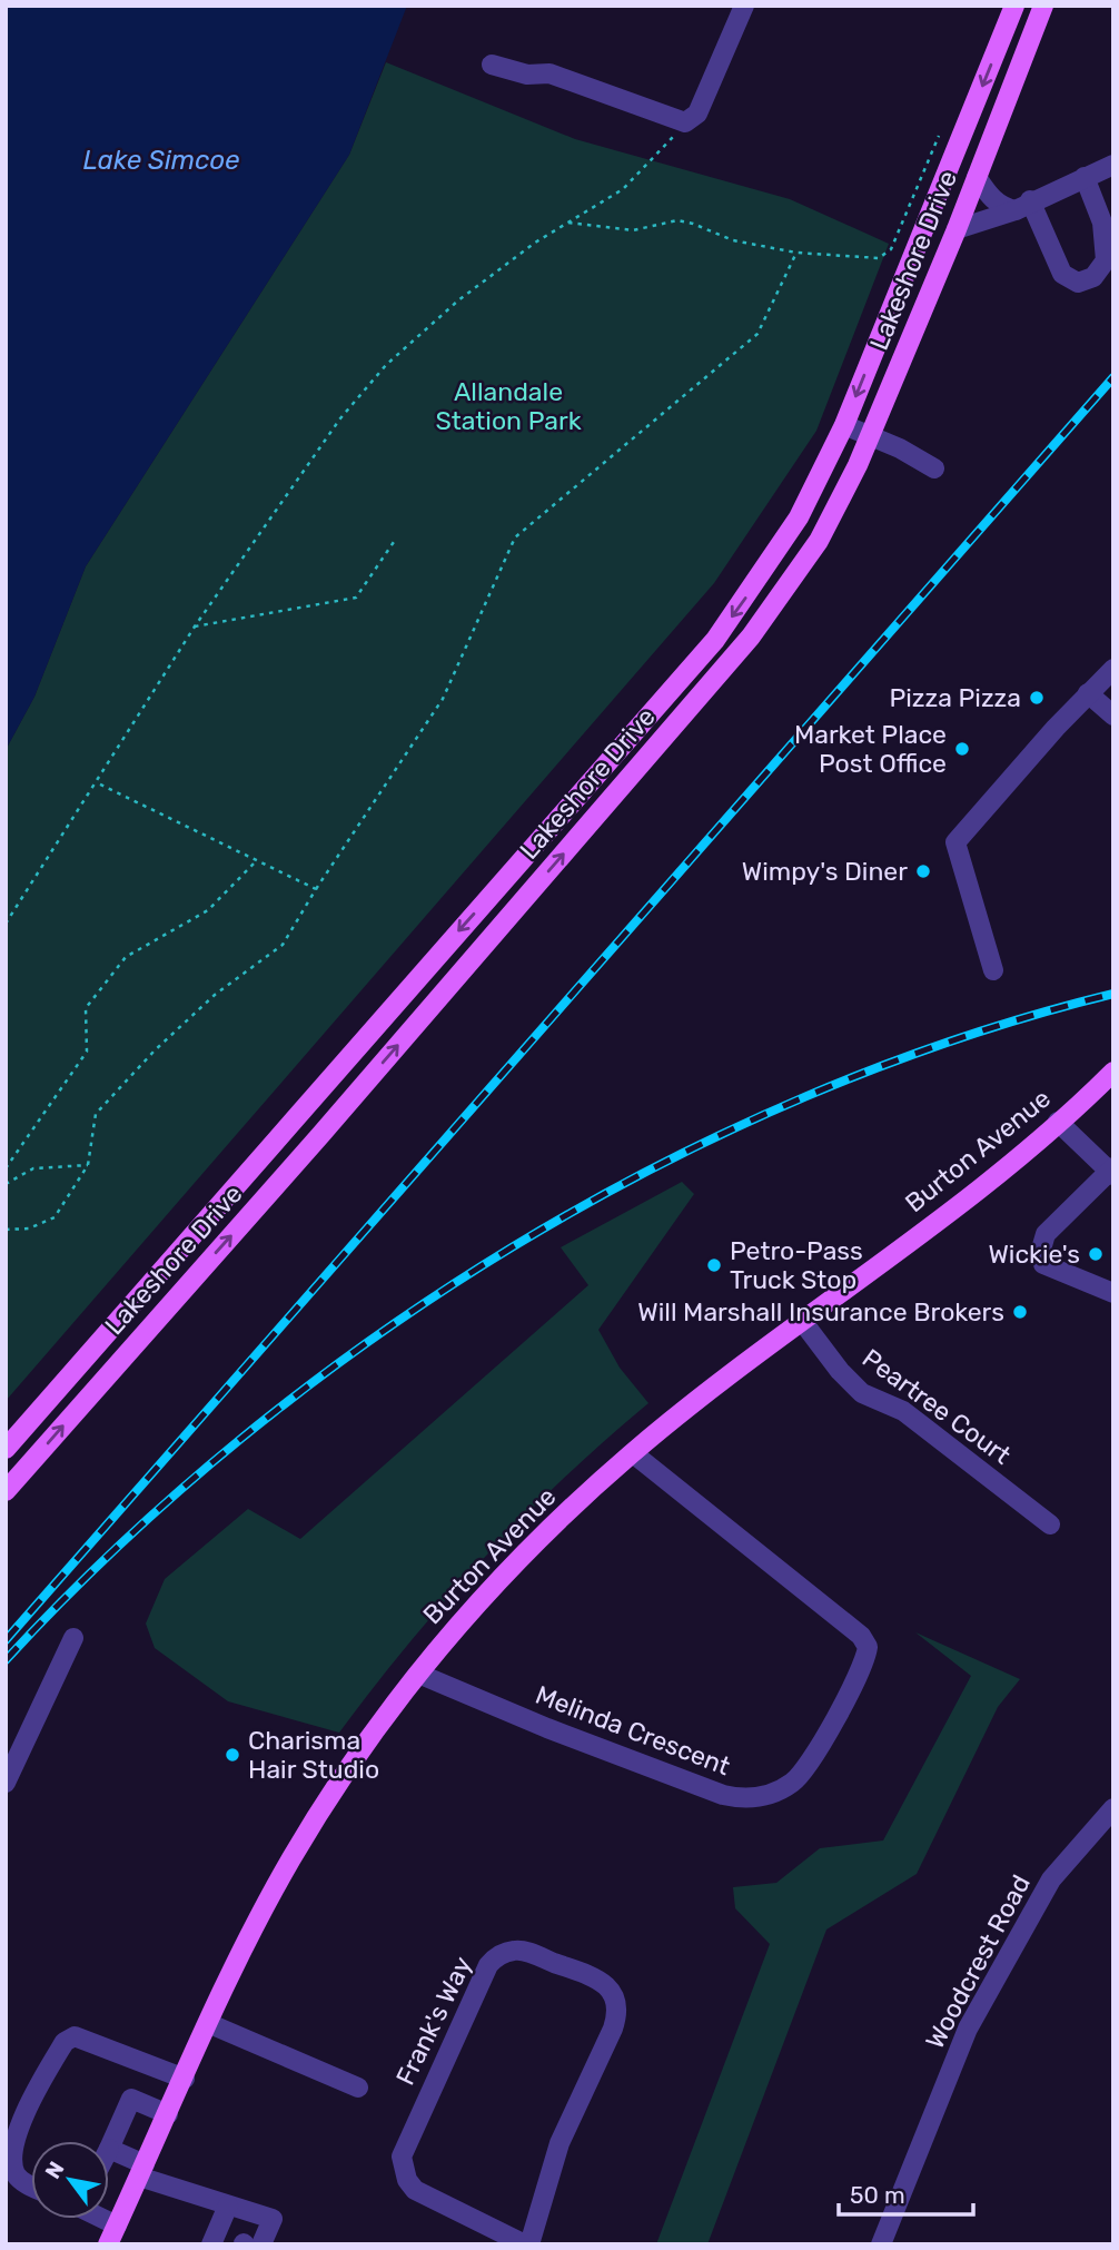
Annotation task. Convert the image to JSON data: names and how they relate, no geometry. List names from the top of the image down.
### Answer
{
  "streets": {
    "main road": ["Lakeshore Drive", "Burton Avenue"],
    "street": [
      "Peartree Court",
      "Melinda Crescent",
      "Woodcrest Road",
      "Frank's Way"
    ]
  },
  "crossings": [
    ["Burton Avenue", "Peartree Court"],
    ["Burton Avenue", "Melinda Crescent"]
  ],
  "water": ["Lake Simcoe"],
  "parks": ["Allandale Station Park"],
  "places": [
    "Pizza Pizza",
    "Market Place Post Office",
    "Wimpy's Diner",
    "Wickie's",
    "Petro-Pass Truck Stop",
    "Will Marshall Insurance Brokers",
    "Charisma Hair Studio"
  ],
  "scale_bar": "50 m",
  "north": "top left"
}
